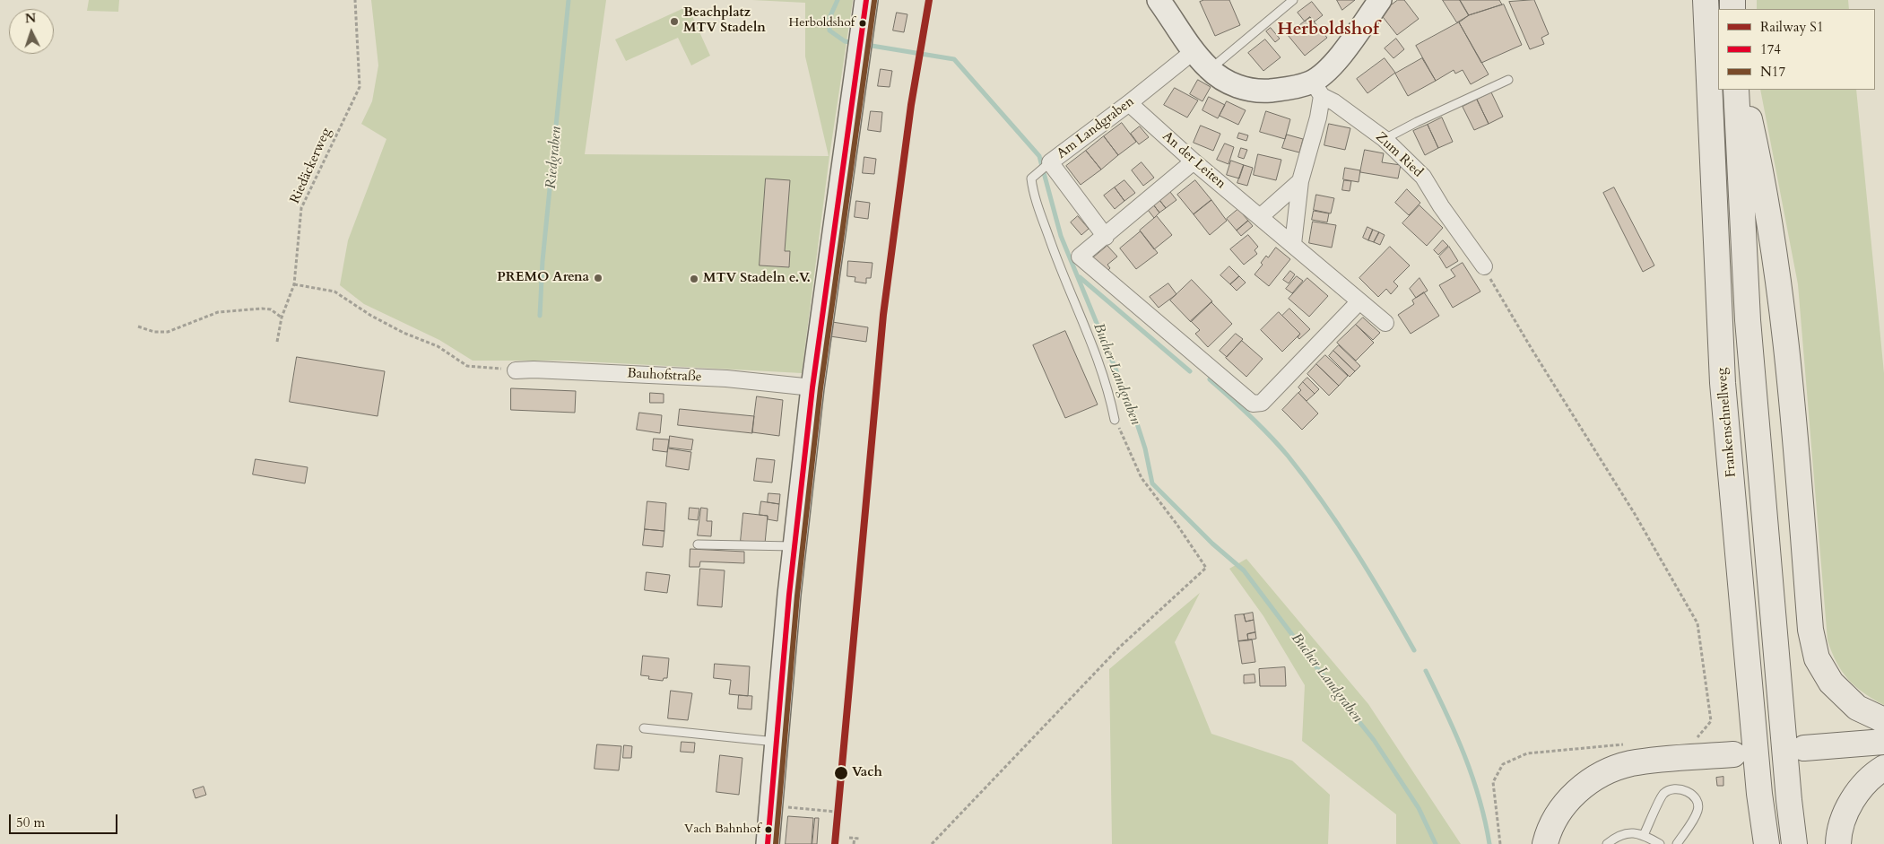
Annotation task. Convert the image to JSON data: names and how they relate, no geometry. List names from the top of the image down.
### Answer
{
  "streets": {
    "highway": ["Frankenschnellweg"],
    "street": [
      "Am Landgraben",
      "Zum Ried",
      "An der Leiten",
      "Bauhofstraße"
    ],
    "path": ["Riedäckerweg"]
  },
  "crossings": [
    ["Am Landgraben", "An der Leiten"]
  ],
  "districts": ["Herboldshof"],
  "water": ["Riedgraben", "Bucher Landgraben"],
  "places": [
    "Beachplatz MTV Stadeln",
    "Herboldshof",
    "PREMO Arena",
    "MTV Stadeln e.V.",
    "Vach",
    "Vach Bahnhof"
  ],
  "lines": ["rail line S1", "transit line 174", "transit line N17"],
  "legend": ["Railway S1", "174", "N17"],
  "scale_bar": "50 m",
  "north": "top"
}
